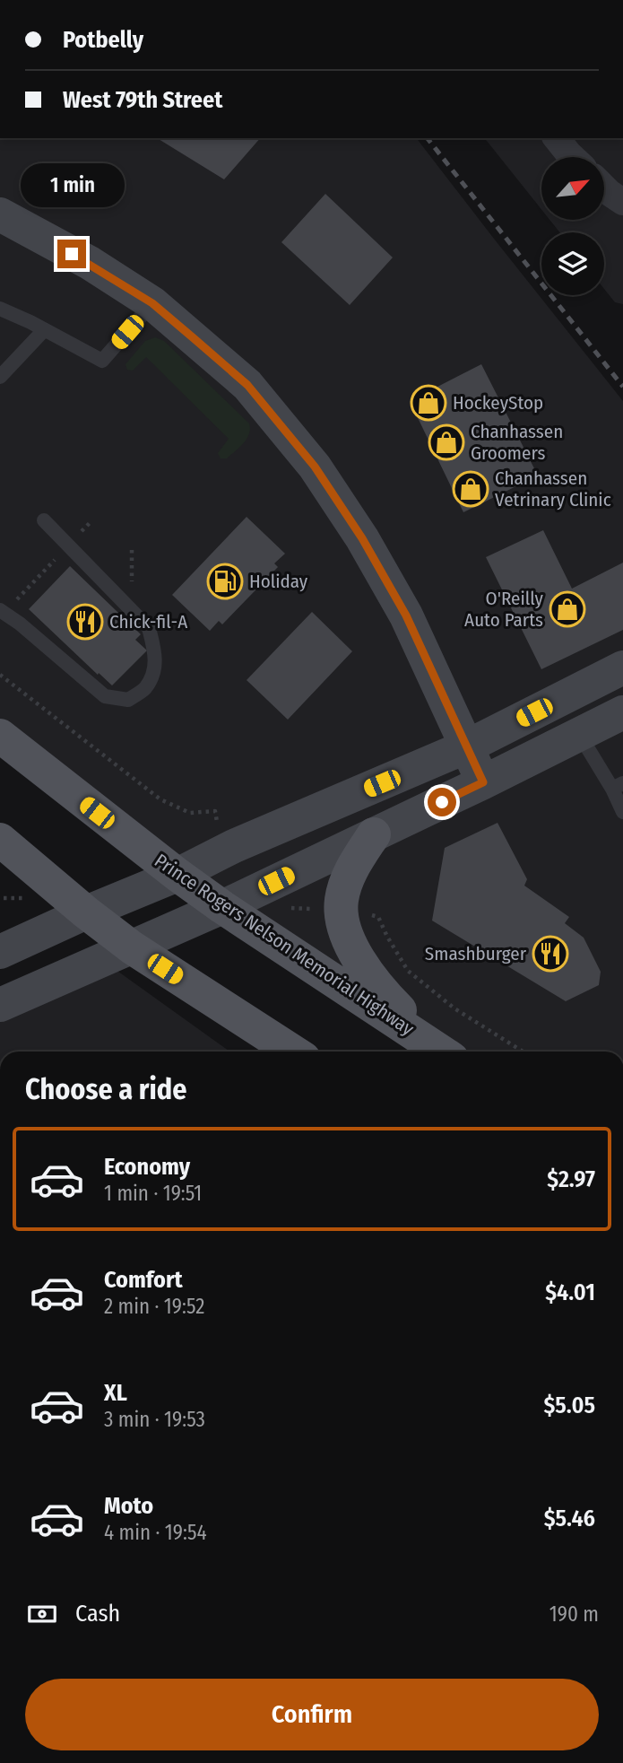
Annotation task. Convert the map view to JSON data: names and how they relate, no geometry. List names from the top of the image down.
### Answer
{
  "streets": {
    "main road": ["Prince Rogers Nelson Memorial Highway"]
  },
  "places": {
    "shop": [
      "HockeyStop",
      "Chanhassen Groomers",
      "Chanhassen Vetrinary Clinic",
      "O'Reilly Auto Parts"
    ],
    "fuel station": ["Holiday"],
    "restaurant": ["Chick-fil-A", "Smashburger"]
  },
  "north": "top right",
  "page": {
    "banner": ["Potbelly", "West 79th Street"],
    "bubble": "1 min",
    "heading": "Choose a ride",
    "list": [
      {
        "name": "Economy",
        "note": "1 min · 19:51",
        "value": "$2.97"
      },
      {
        "name": "Comfort",
        "note": "2 min · 19:52",
        "value": "$4.01"
      },
      {
        "name": "XL",
        "note": "3 min · 19:53",
        "value": "$5.05"
      },
      {
        "name": "Moto",
        "note": "4 min · 19:54",
        "value": "$5.46"
      }
    ],
    "pay": ["Cash", "190 m"],
    "buttons": "Confirm"
  }
}
